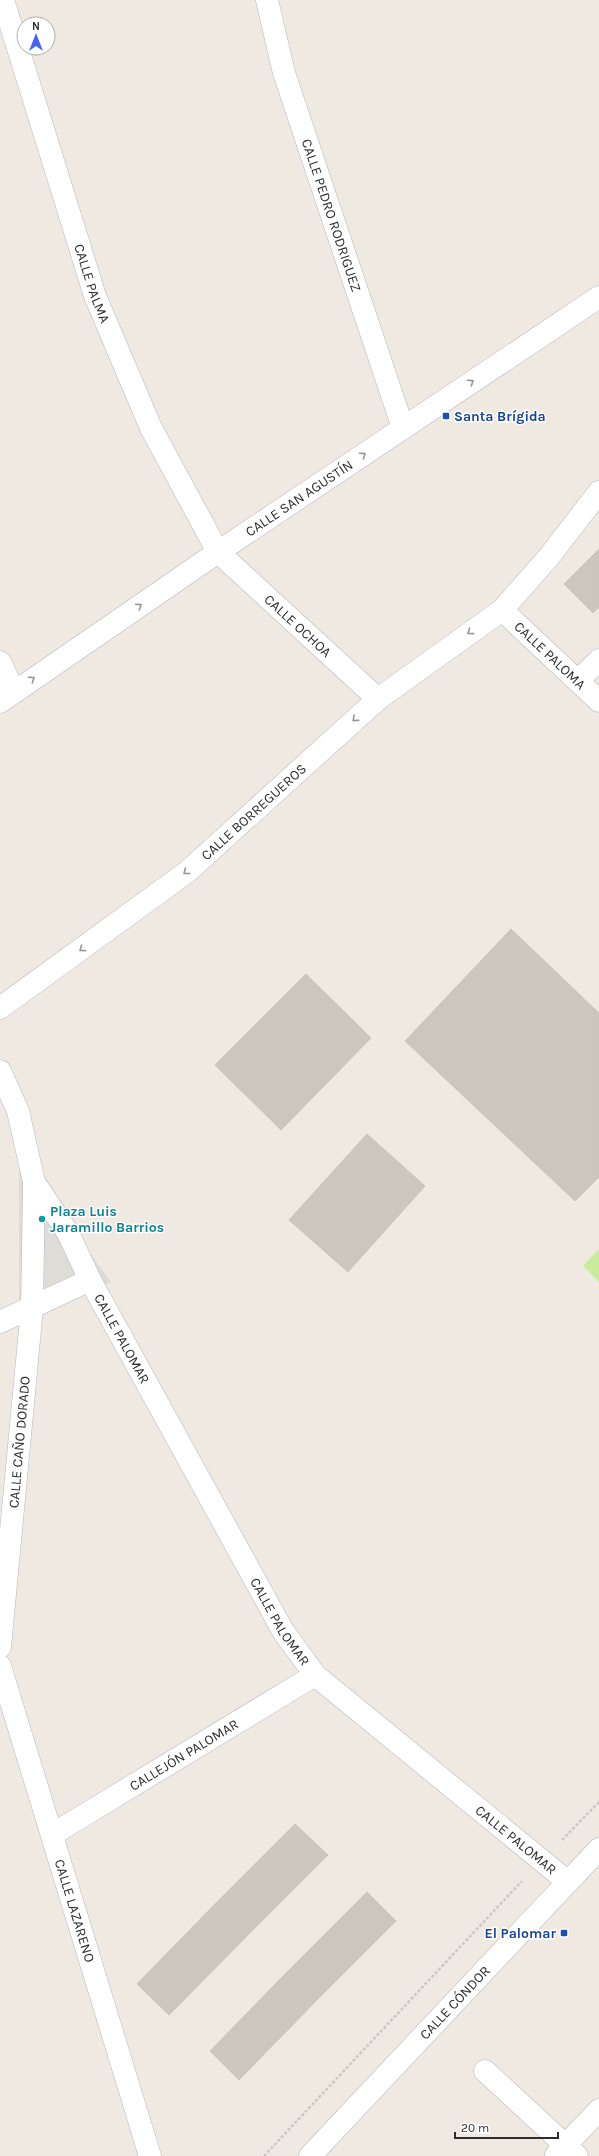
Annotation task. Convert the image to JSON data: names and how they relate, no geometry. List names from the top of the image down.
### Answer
{
  "streets": {
    "street": [
      "CALLE PEDRO RODRIGUEZ",
      "CALLE PALMA",
      "CALLE SAN AGUSTÍN",
      "CALLE OCHOA",
      "CALLE PALOMA",
      "CALLE BORREGUEROS",
      "CALLE PALOMAR",
      "CALLE CAÑO DORADO",
      "CALLEJÓN PALOMAR",
      "CALLE LAZARENO",
      "CALLE CÓNDOR"
    ]
  },
  "crossings": [
    ["CALLE PEDRO RODRIGUEZ", "CALLE SAN AGUSTÍN"],
    ["CALLE PALMA", "CALLE SAN AGUSTÍN"],
    ["CALLE PALMA", "CALLE OCHOA"],
    ["CALLE SAN AGUSTÍN", "CALLE OCHOA"],
    ["CALLE OCHOA", "CALLE BORREGUEROS"],
    ["CALLE PALOMA", "CALLE BORREGUEROS"],
    ["CALLE PALOMAR", "CALLEJÓN PALOMAR"],
    ["CALLE PALOMAR", "CALLE CÓNDOR"],
    ["CALLEJÓN PALOMAR", "CALLE LAZARENO"]
  ],
  "one_way": ["CALLE SAN AGUSTÍN", "CALLE BORREGUEROS"],
  "places": {
    "transit": ["Santa Brígida", "El Palomar"],
    "other": ["Plaza Luis Jaramillo Barrios"]
  },
  "scale_bar": "20 m",
  "north": "top"
}
